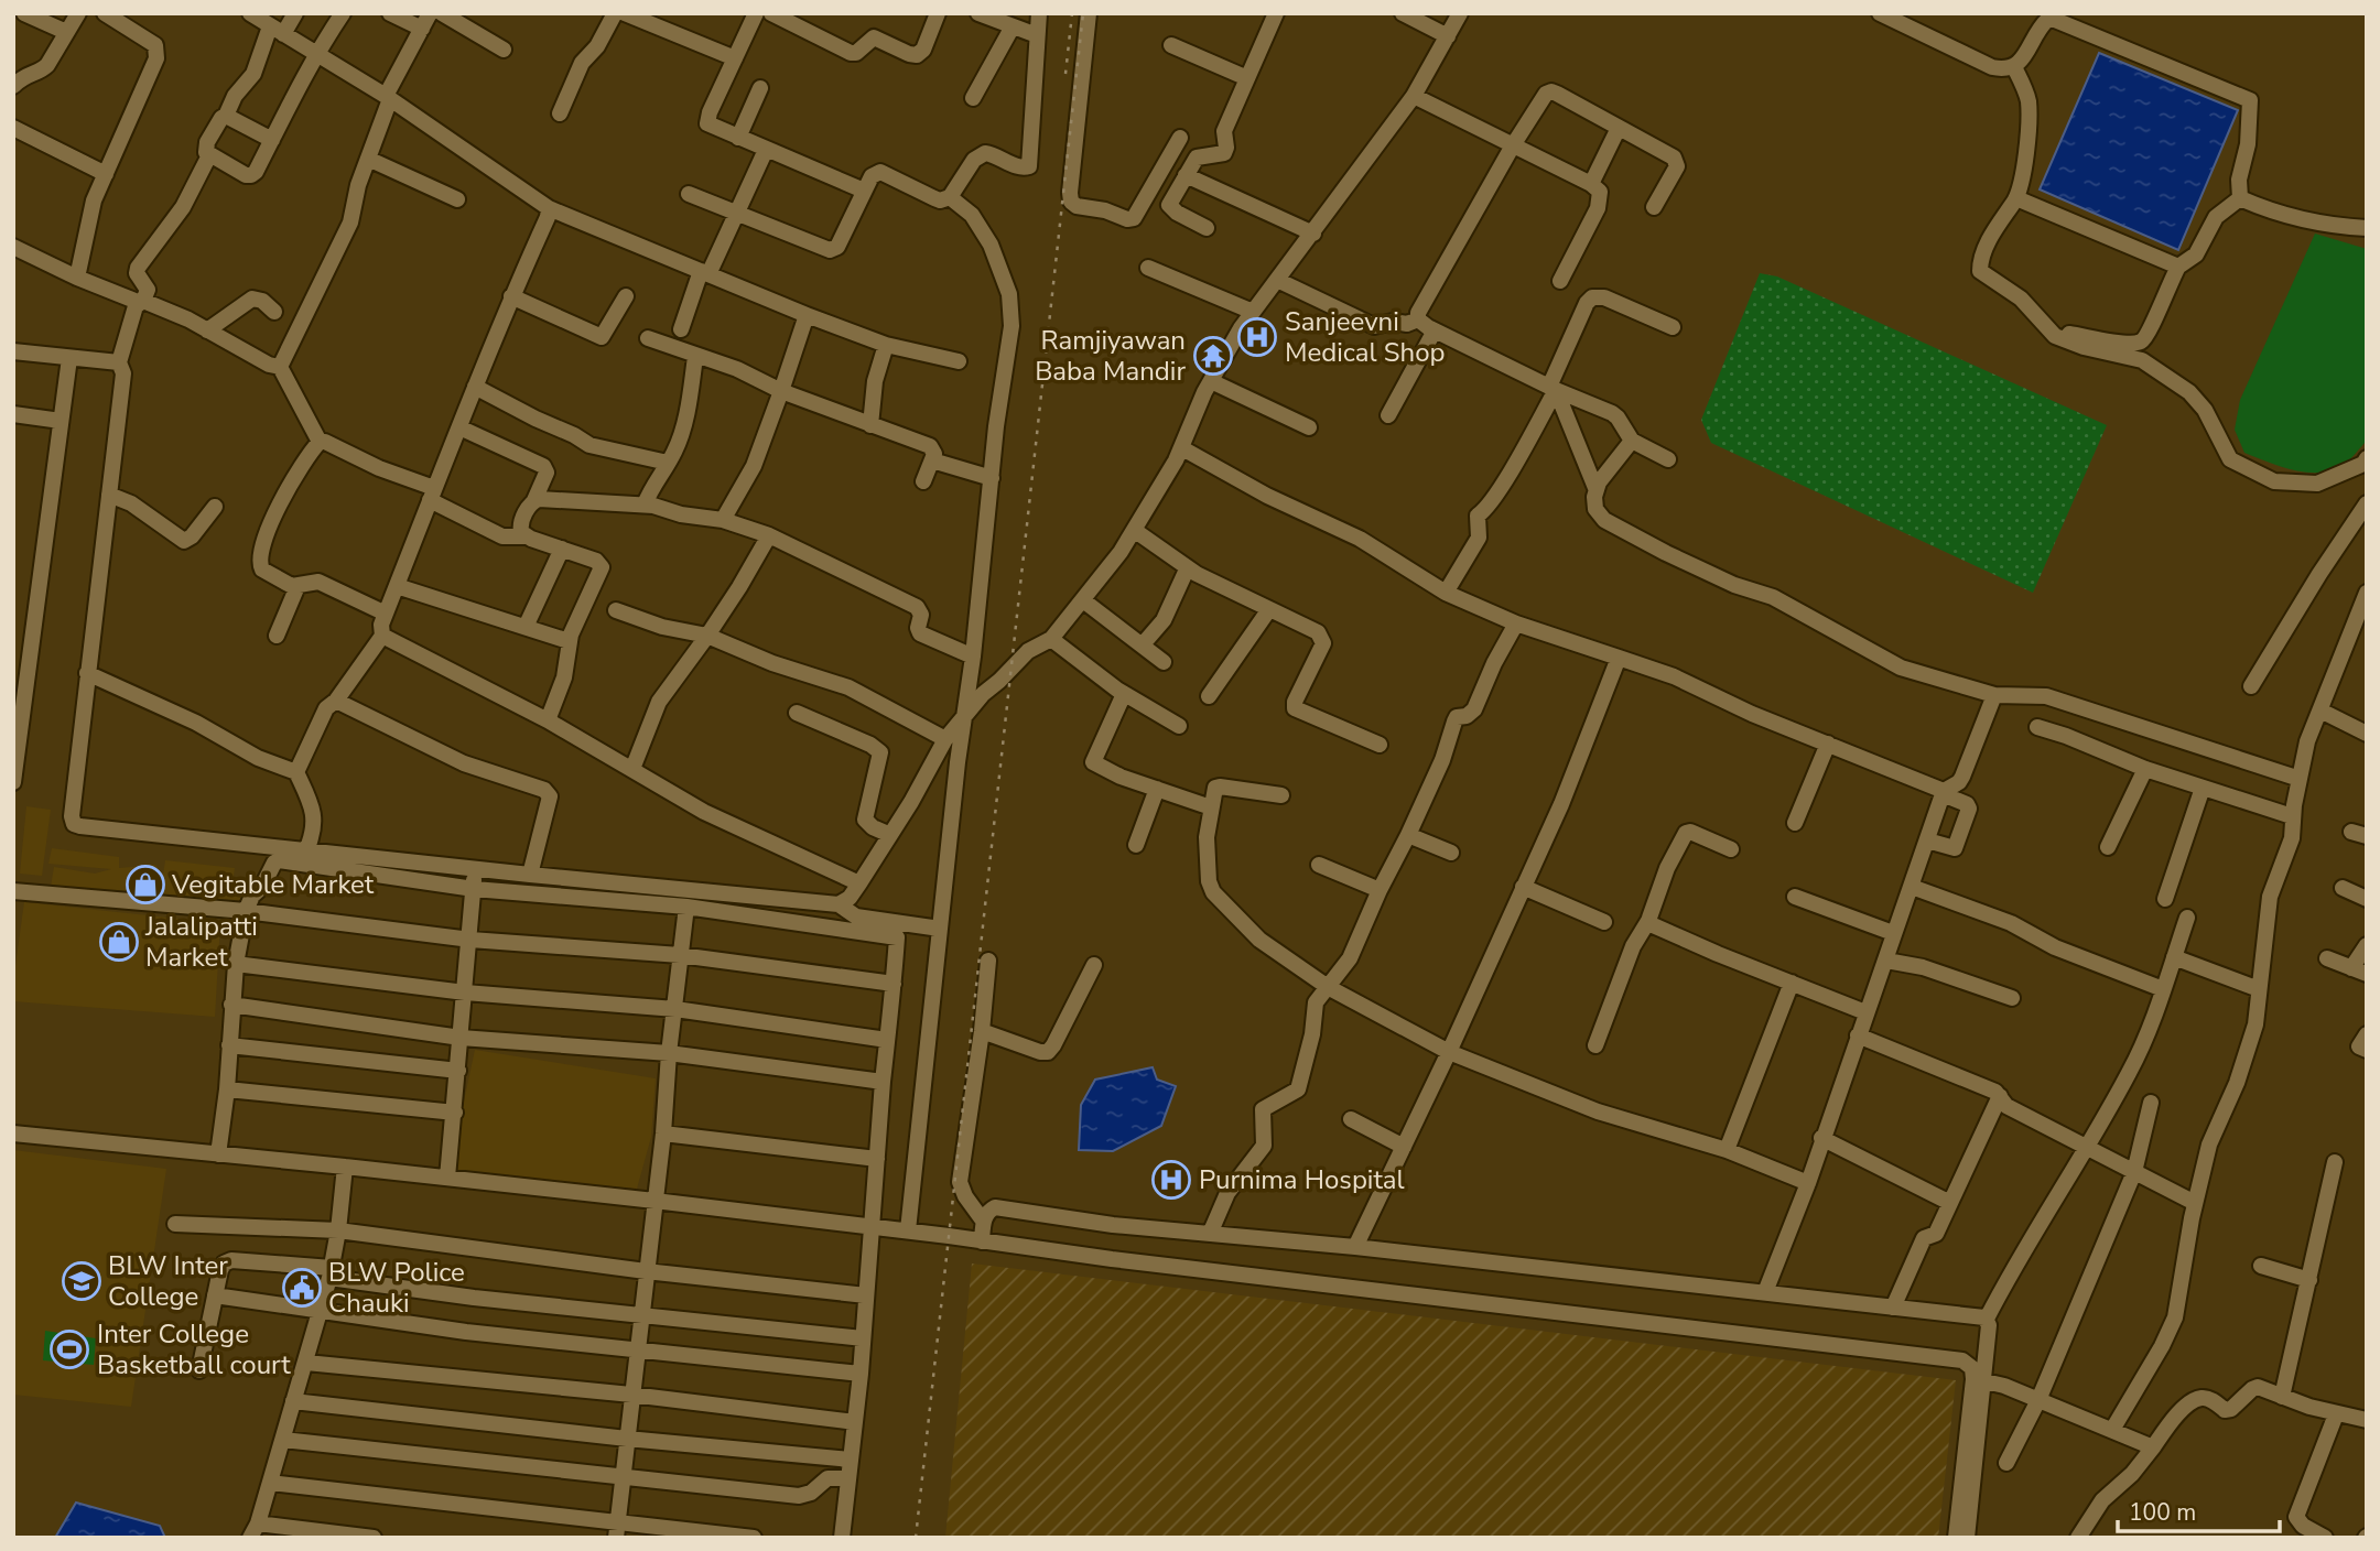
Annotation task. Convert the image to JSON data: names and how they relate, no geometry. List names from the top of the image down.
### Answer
{
  "places": {
    "hospital": ["Sanjeevni Medical Shop", "Purnima Hospital"],
    "temple": ["Ramjiyawan Baba Mandir"],
    "shop": ["Vegitable Market", "Jalalipatti Market"],
    "school or university": ["BLW Inter College"],
    "public building": ["BLW Police Chauki"],
    "sports": ["Inter College Basketball court"]
  },
  "scale_bar": "100 m"
}
